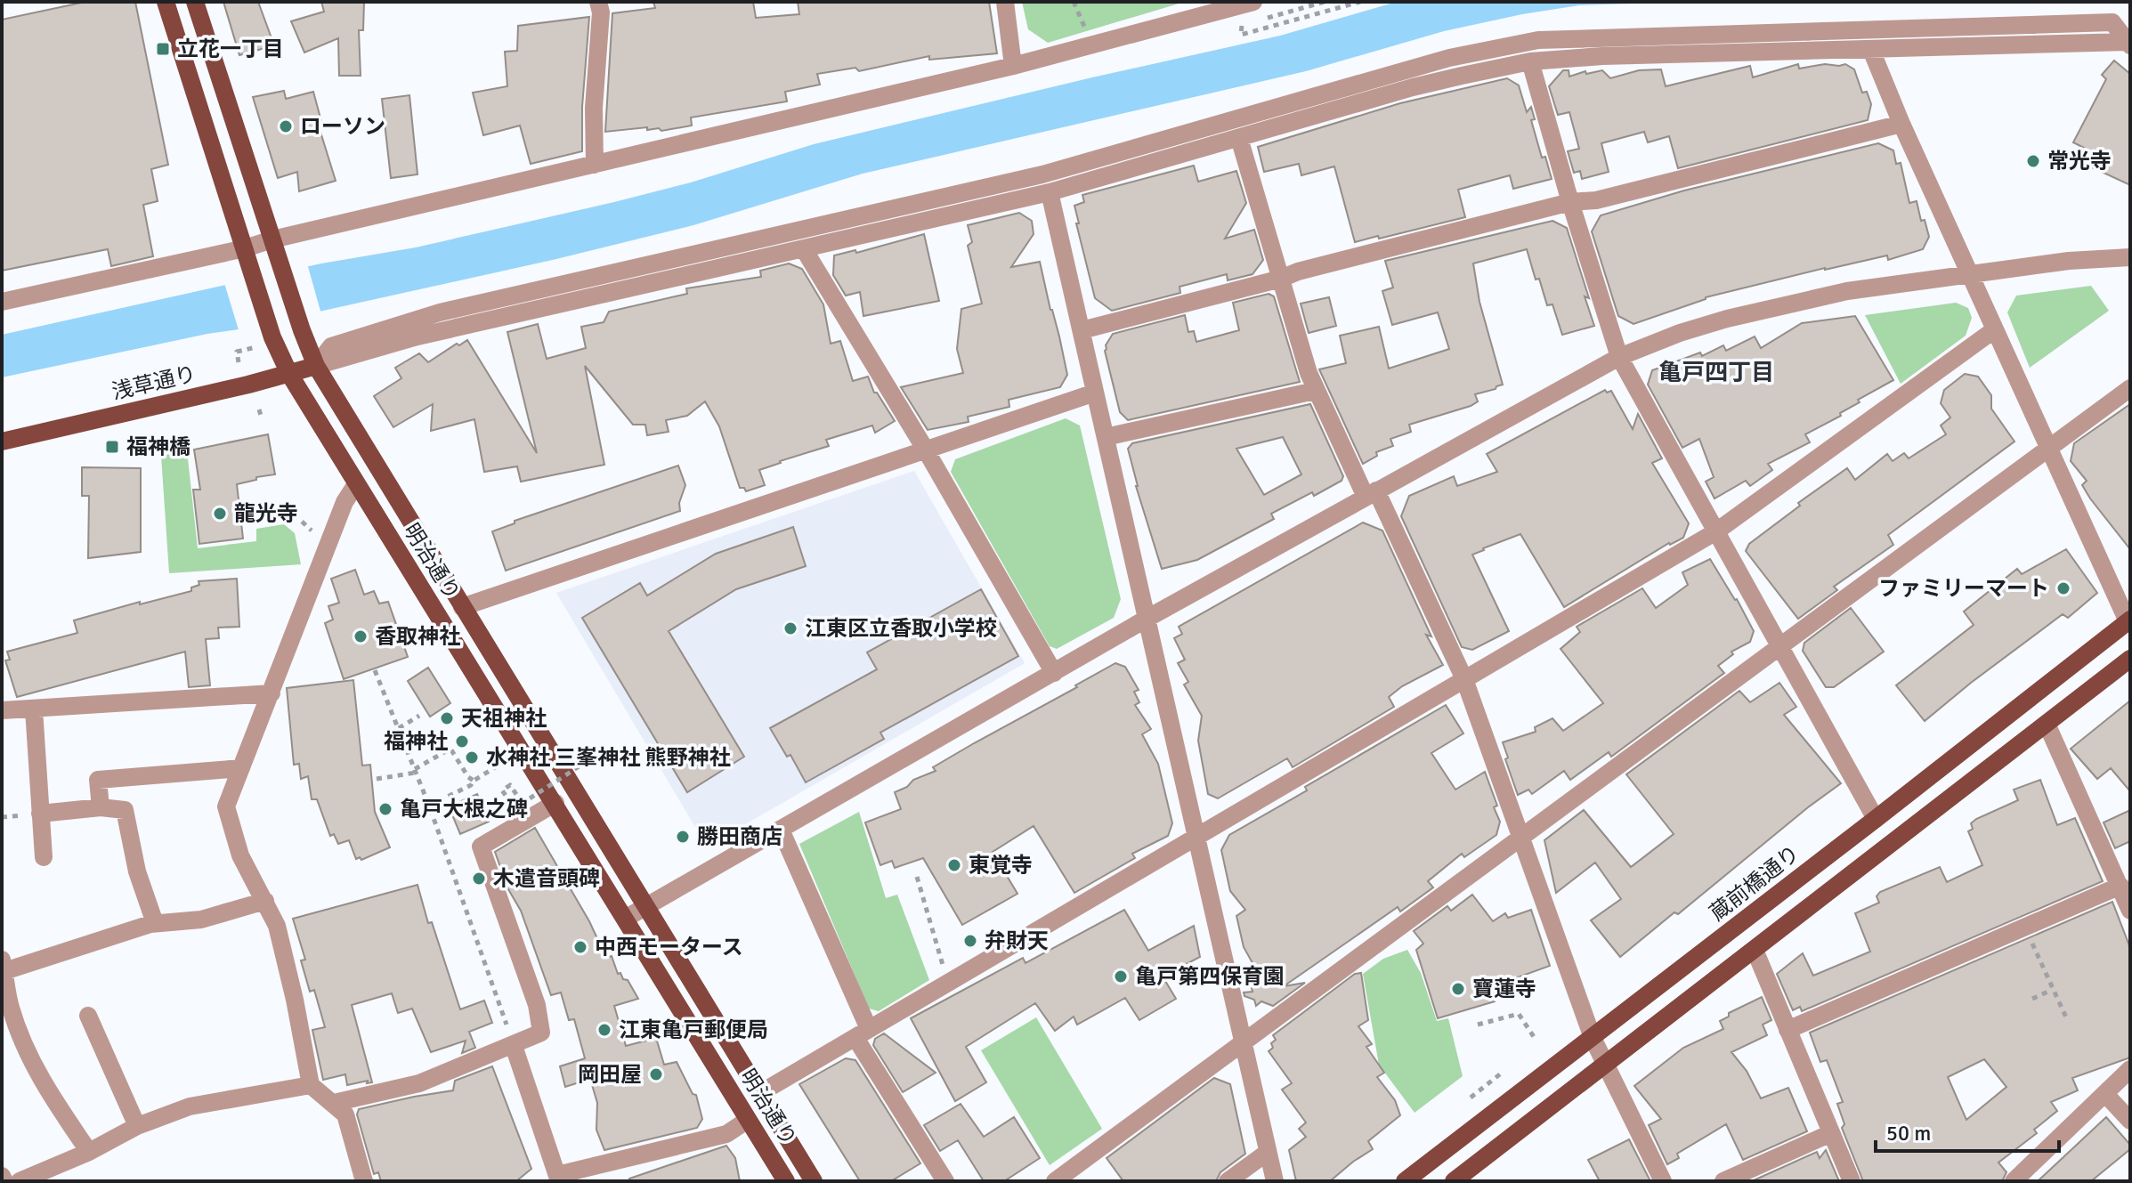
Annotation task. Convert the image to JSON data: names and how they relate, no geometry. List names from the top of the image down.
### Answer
{
  "streets": {
    "main road": ["浅草通り", "明治通り", "蔵前橋通り"]
  },
  "crossings": [
    ["浅草通り", "明治通り"]
  ],
  "districts": ["亀戸四丁目"],
  "places": {
    "transit": ["立花一丁目", "福神橋"],
    "other": [
      "ローソン",
      "常光寺",
      "龍光寺",
      "ファミリーマート",
      "江東区立香取小学校",
      "香取神社",
      "天祖神社",
      "福神社",
      "水神社 三峯神社 熊野神社",
      "亀戸大根之碑",
      "勝田商店",
      "東覚寺",
      "木遣音頭碑",
      "弁財天",
      "中西モータース",
      "亀戸第四保育園",
      "寶蓮寺",
      "江東亀戸郵便局",
      "岡田屋"
    ]
  },
  "scale_bar": "50 m"
}
